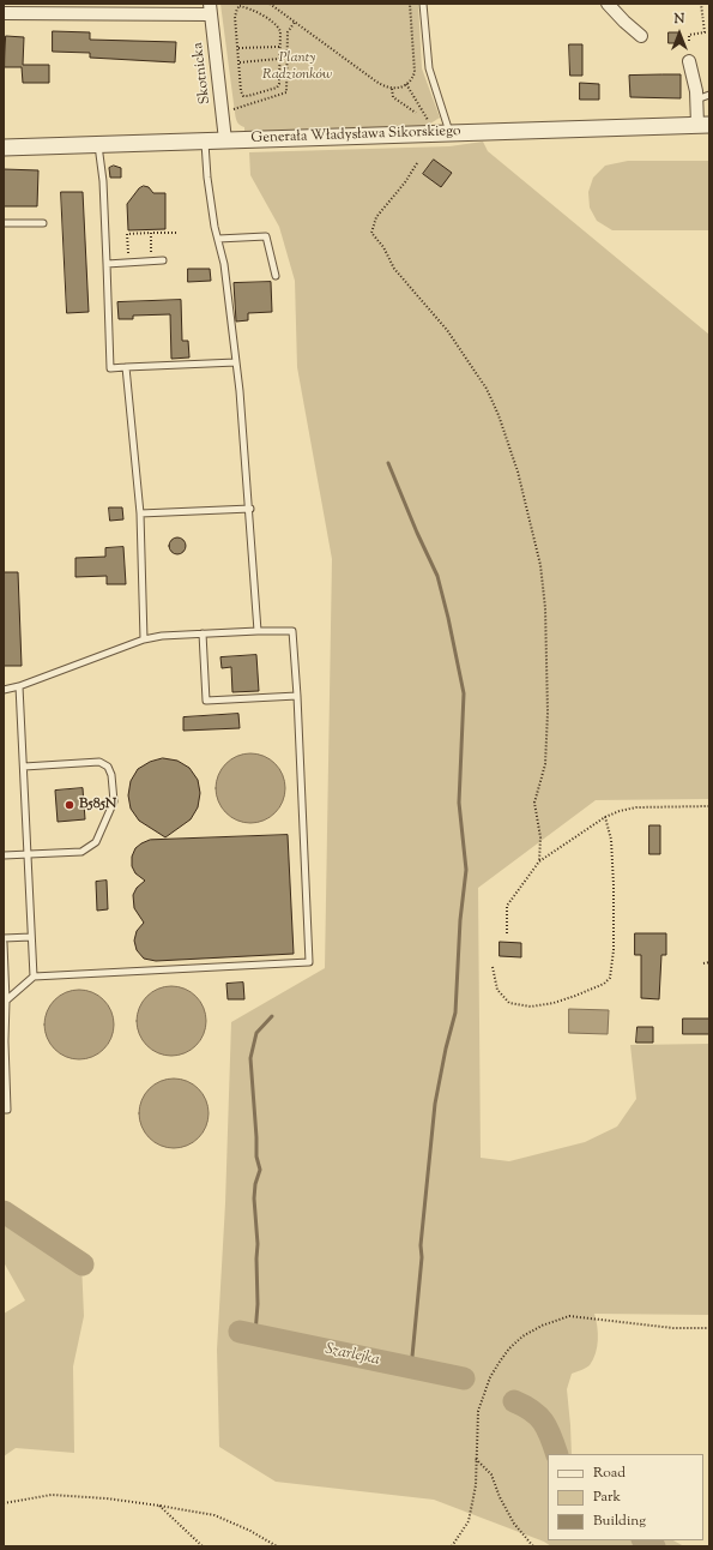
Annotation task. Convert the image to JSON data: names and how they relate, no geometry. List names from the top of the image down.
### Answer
{
  "streets": {
    "street": ["Skotnicka", "Generała Władysława Sikorskiego"]
  },
  "crossings": [
    ["Skotnicka", "Generała Władysława Sikorskiego"]
  ],
  "water": ["Szarlejka"],
  "parks": ["Planty Radzionków"],
  "places": ["B585N"],
  "legend": ["Road", "Park", "Building"],
  "north": "top"
}
